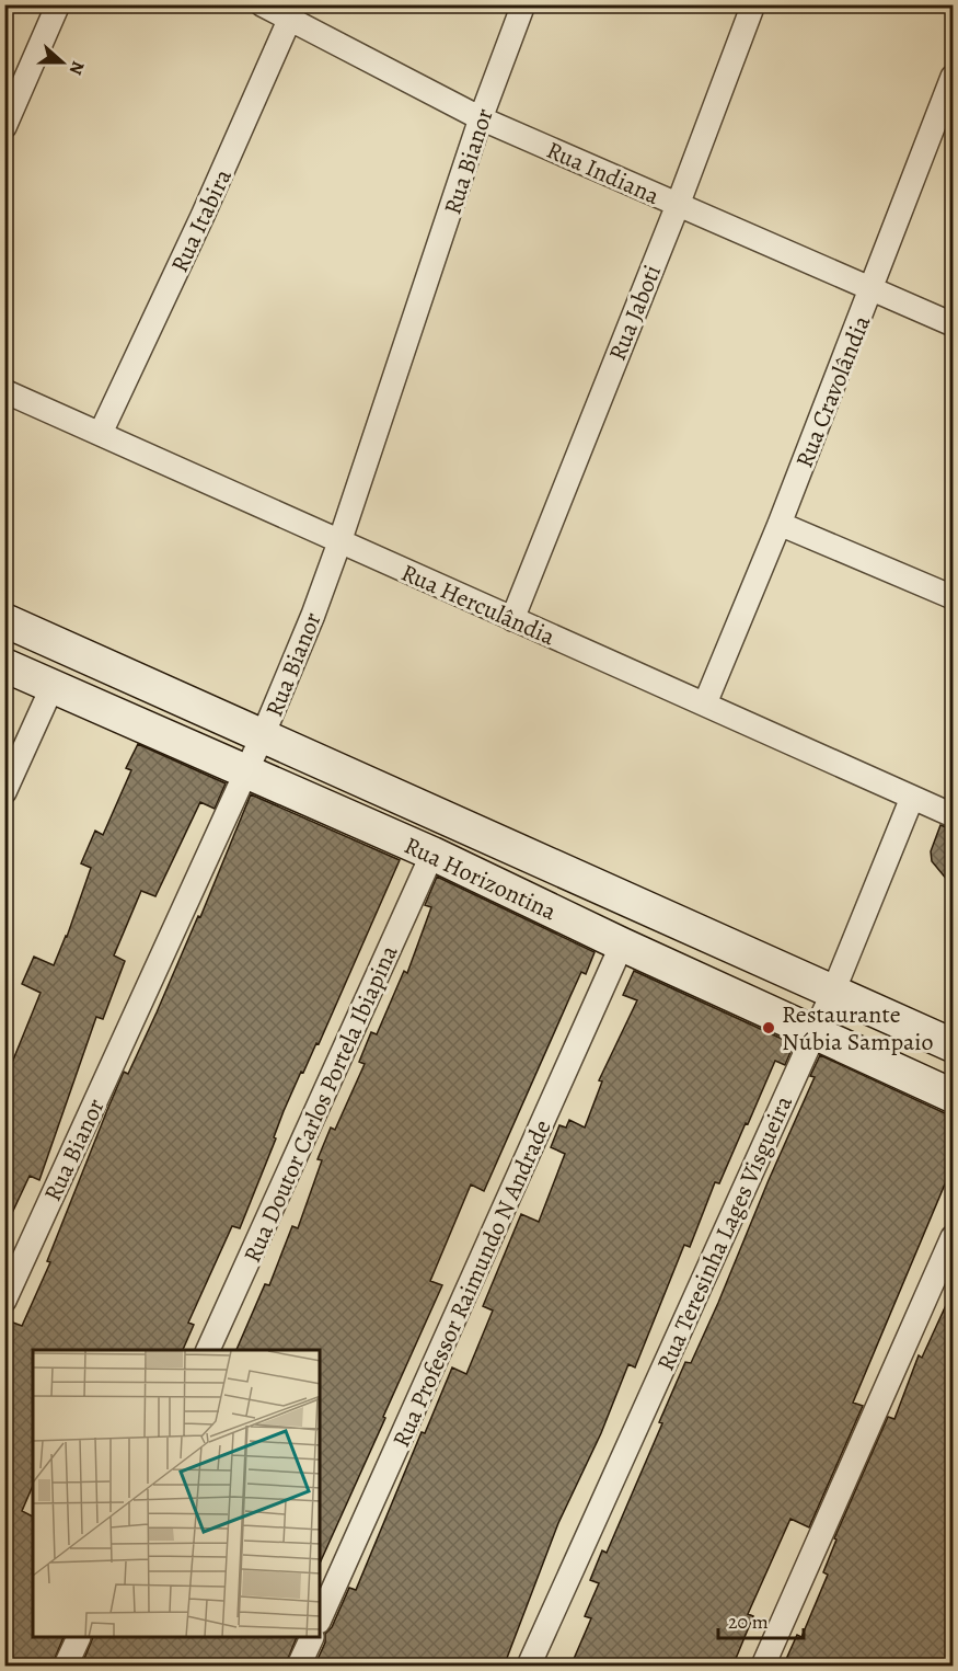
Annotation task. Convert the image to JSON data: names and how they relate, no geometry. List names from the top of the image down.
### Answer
{
  "streets": {
    "street": [
      "Rua Bianor",
      "Rua Indiana",
      "Rua Itabira",
      "Rua Jaboti",
      "Rua Cravolândia",
      "Rua Herculândia",
      "Rua Horizontina",
      "Rua Doutor Carlos Portela Ibiapina",
      "Rua Teresinha Lages Visgueira",
      "Rua Professor Raimundo N Andrade"
    ]
  },
  "crossings": [
    ["Rua Bianor", "Rua Indiana"],
    ["Rua Bianor", "Rua Herculândia"],
    ["Rua Bianor", "Rua Horizontina"],
    ["Rua Indiana", "Rua Itabira"],
    ["Rua Indiana", "Rua Jaboti"],
    ["Rua Indiana", "Rua Cravolândia"],
    ["Rua Itabira", "Rua Herculândia"],
    ["Rua Jaboti", "Rua Herculândia"],
    ["Rua Cravolândia", "Rua Herculândia"],
    ["Rua Herculândia", "Rua Teresinha Lages Visgueira"],
    ["Rua Horizontina", "Rua Doutor Carlos Portela Ibiapina"],
    ["Rua Horizontina", "Rua Teresinha Lages Visgueira"],
    ["Rua Horizontina", "Rua Professor Raimundo N Andrade"]
  ],
  "places": ["Restaurante Núbia Sampaio"],
  "scale_bar": "20 m",
  "north": "right"
}
